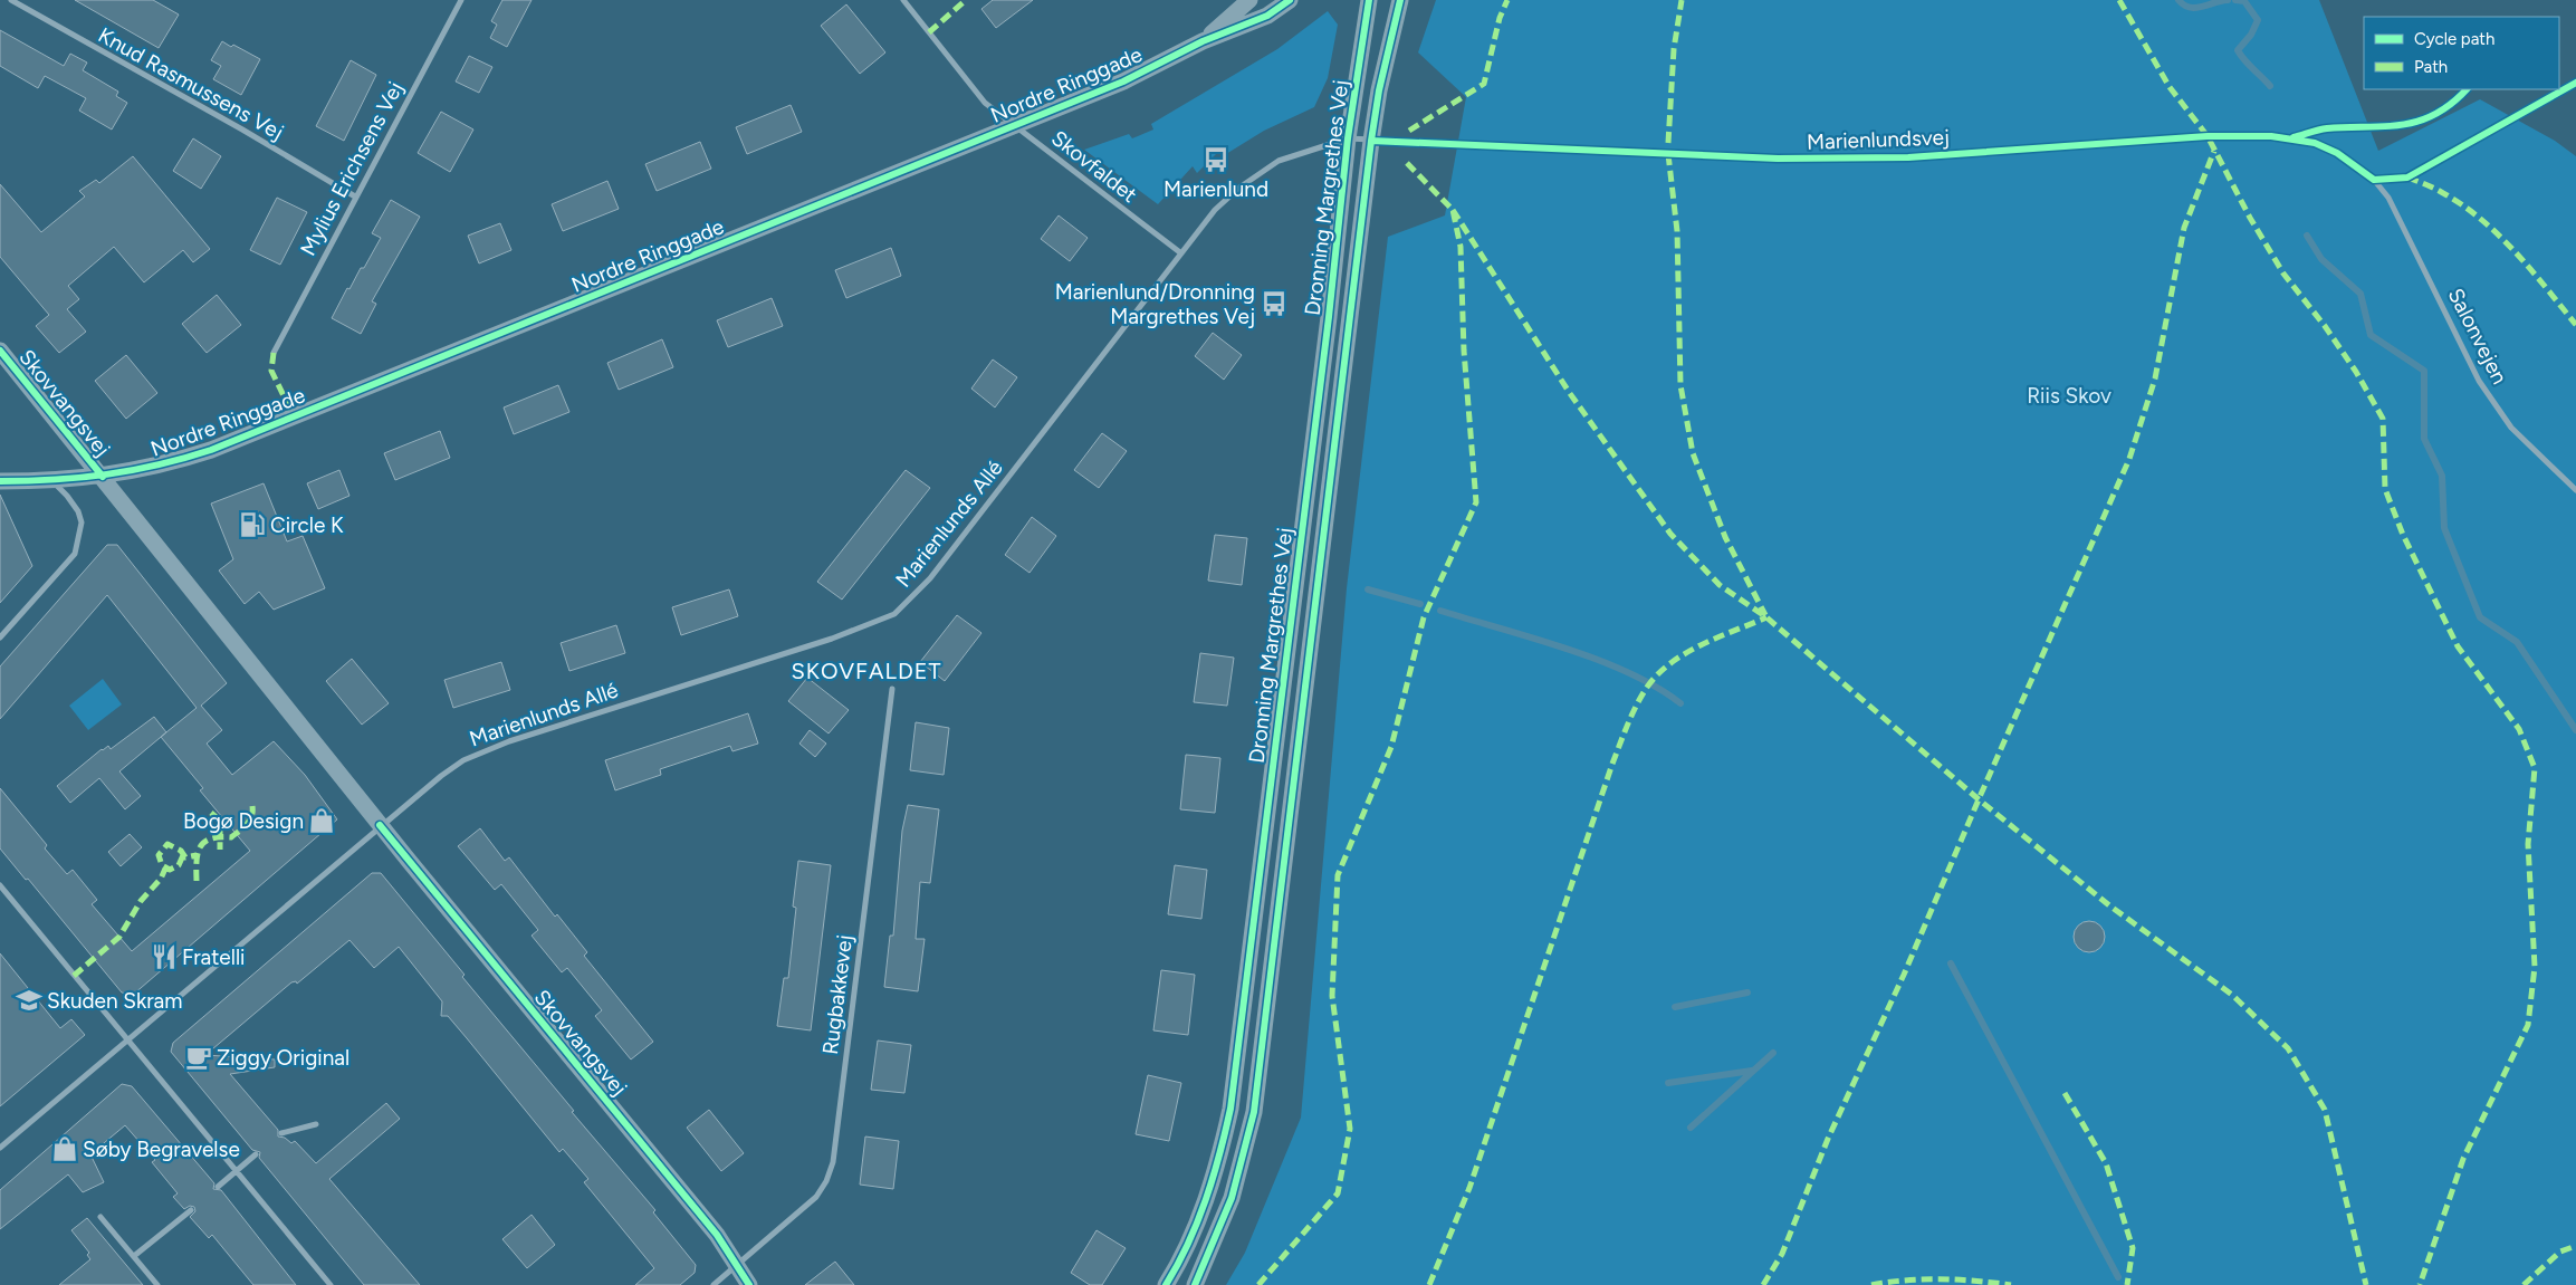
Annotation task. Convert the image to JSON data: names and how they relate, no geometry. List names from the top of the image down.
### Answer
{
  "streets": {
    "street": [
      "Knud Rasmussens Vej",
      "Nordre Ringgade",
      "Marienlundsvej",
      "Skovfaldet",
      "Mylius Erichsens Vej",
      "Dronning Margrethes Vej",
      "Salonvejen",
      "Skovvangsvej",
      "Marienlunds Allé",
      "Rugbakkevej"
    ]
  },
  "crossings": [
    ["Knud Rasmussens Vej", "Mylius Erichsens Vej"],
    ["Nordre Ringgade", "Skovfaldet"],
    ["Nordre Ringgade", "Skovvangsvej"],
    ["Marienlundsvej", "Dronning Margrethes Vej"],
    ["Marienlundsvej", "Salonvejen"],
    ["Marienlundsvej", "Marienlunds Allé"],
    ["Skovfaldet", "Marienlunds Allé"],
    ["Dronning Margrethes Vej", "Marienlunds Allé"],
    ["Skovvangsvej", "Marienlunds Allé"],
    ["Skovvangsvej", "Rugbakkevej"]
  ],
  "districts": ["SKOVFALDET"],
  "parks": ["Riis Skov"],
  "places": {
    "bus stop": ["Marienlund", "Marienlund/Dronning Margrethes Vej"],
    "fuel station": ["Circle K"],
    "shop": ["Bogø Design", "Søby Begravelse"],
    "restaurant": ["Fratelli"],
    "school or university": ["Skuden Skram"],
    "cafe": ["Ziggy Original"]
  },
  "legend": ["Cycle path", "Path"]
}
